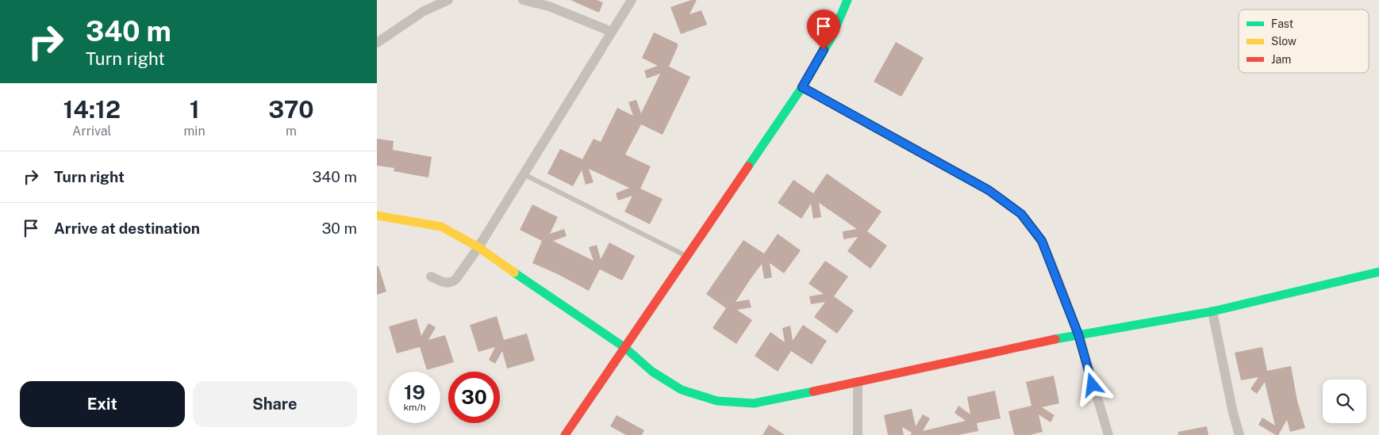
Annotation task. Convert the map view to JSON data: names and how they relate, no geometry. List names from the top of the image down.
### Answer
{
  "legend": ["Fast", "Slow", "Jam"],
  "page": {
    "turn": ["340 m", "Turn right"],
    "eta": [
      "14:12",
      "Arrival",
      "1",
      "min",
      "370",
      "m"
    ],
    "list": [
      {
        "name": "Turn right",
        "value": "340 m"
      },
      {
        "name": "Arrive at destination",
        "value": "30 m"
      }
    ],
    "speed": "19 km/h",
    "limit": "30",
    "buttons": ["Exit", "Share"]
  }
}
